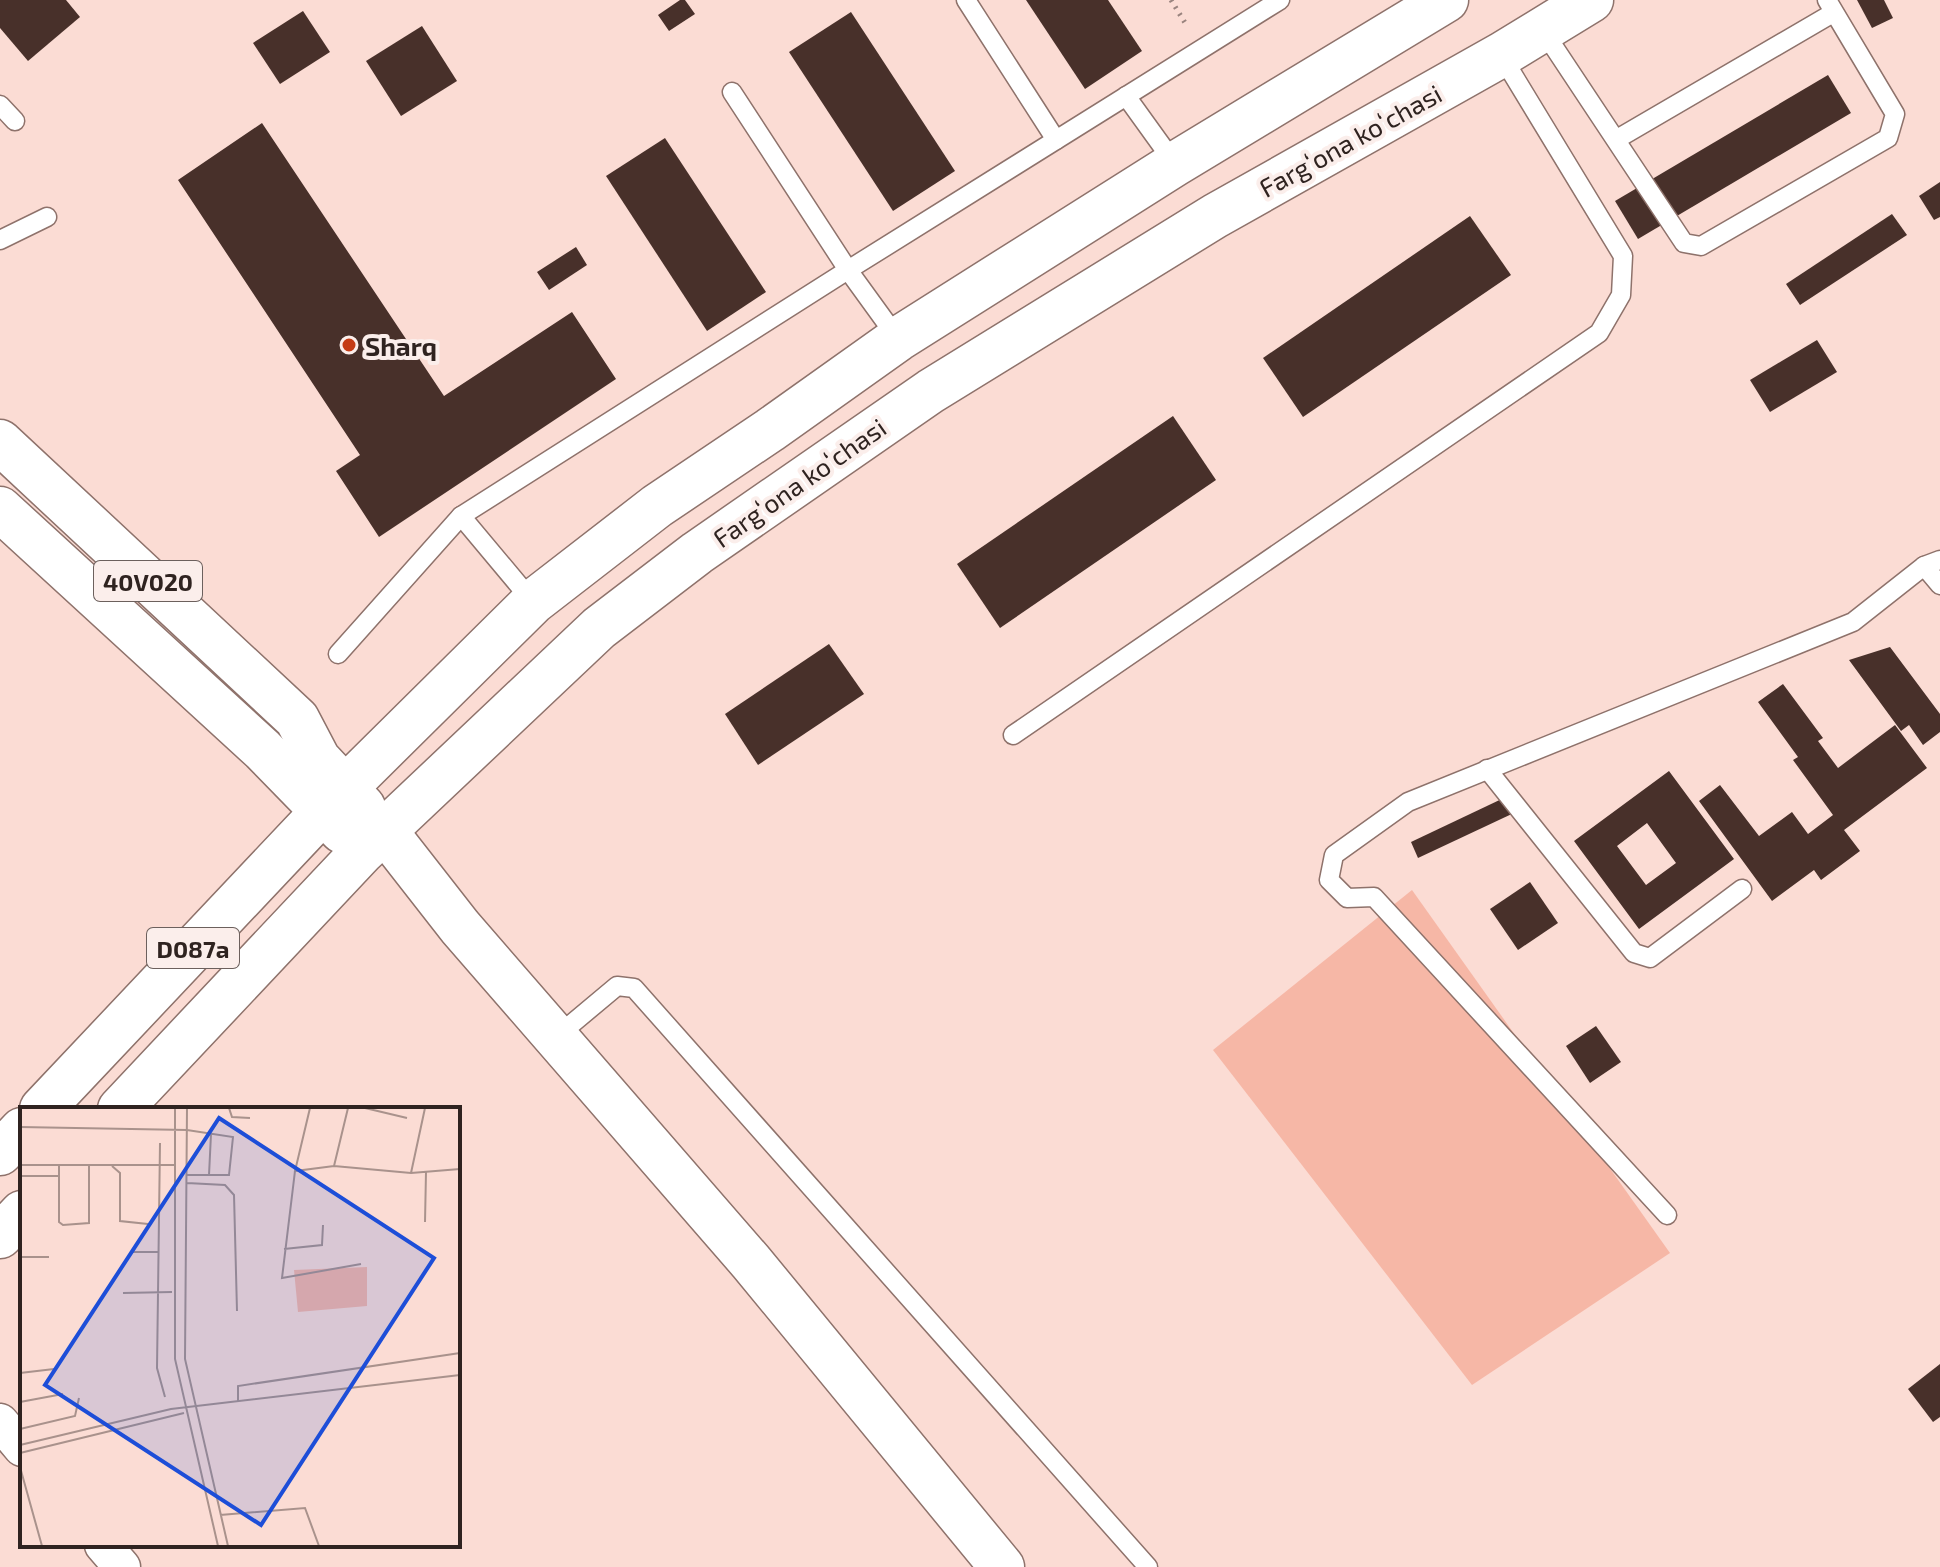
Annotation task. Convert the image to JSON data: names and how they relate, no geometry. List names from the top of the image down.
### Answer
{
  "streets": {
    "main road": ["Fargʻona koʻchasi", "40V020", "D087a"]
  },
  "crossings": [
    ["Fargʻona koʻchasi", "40V020"],
    ["40V020", "D087a"]
  ],
  "places": ["Sharq"]
}
